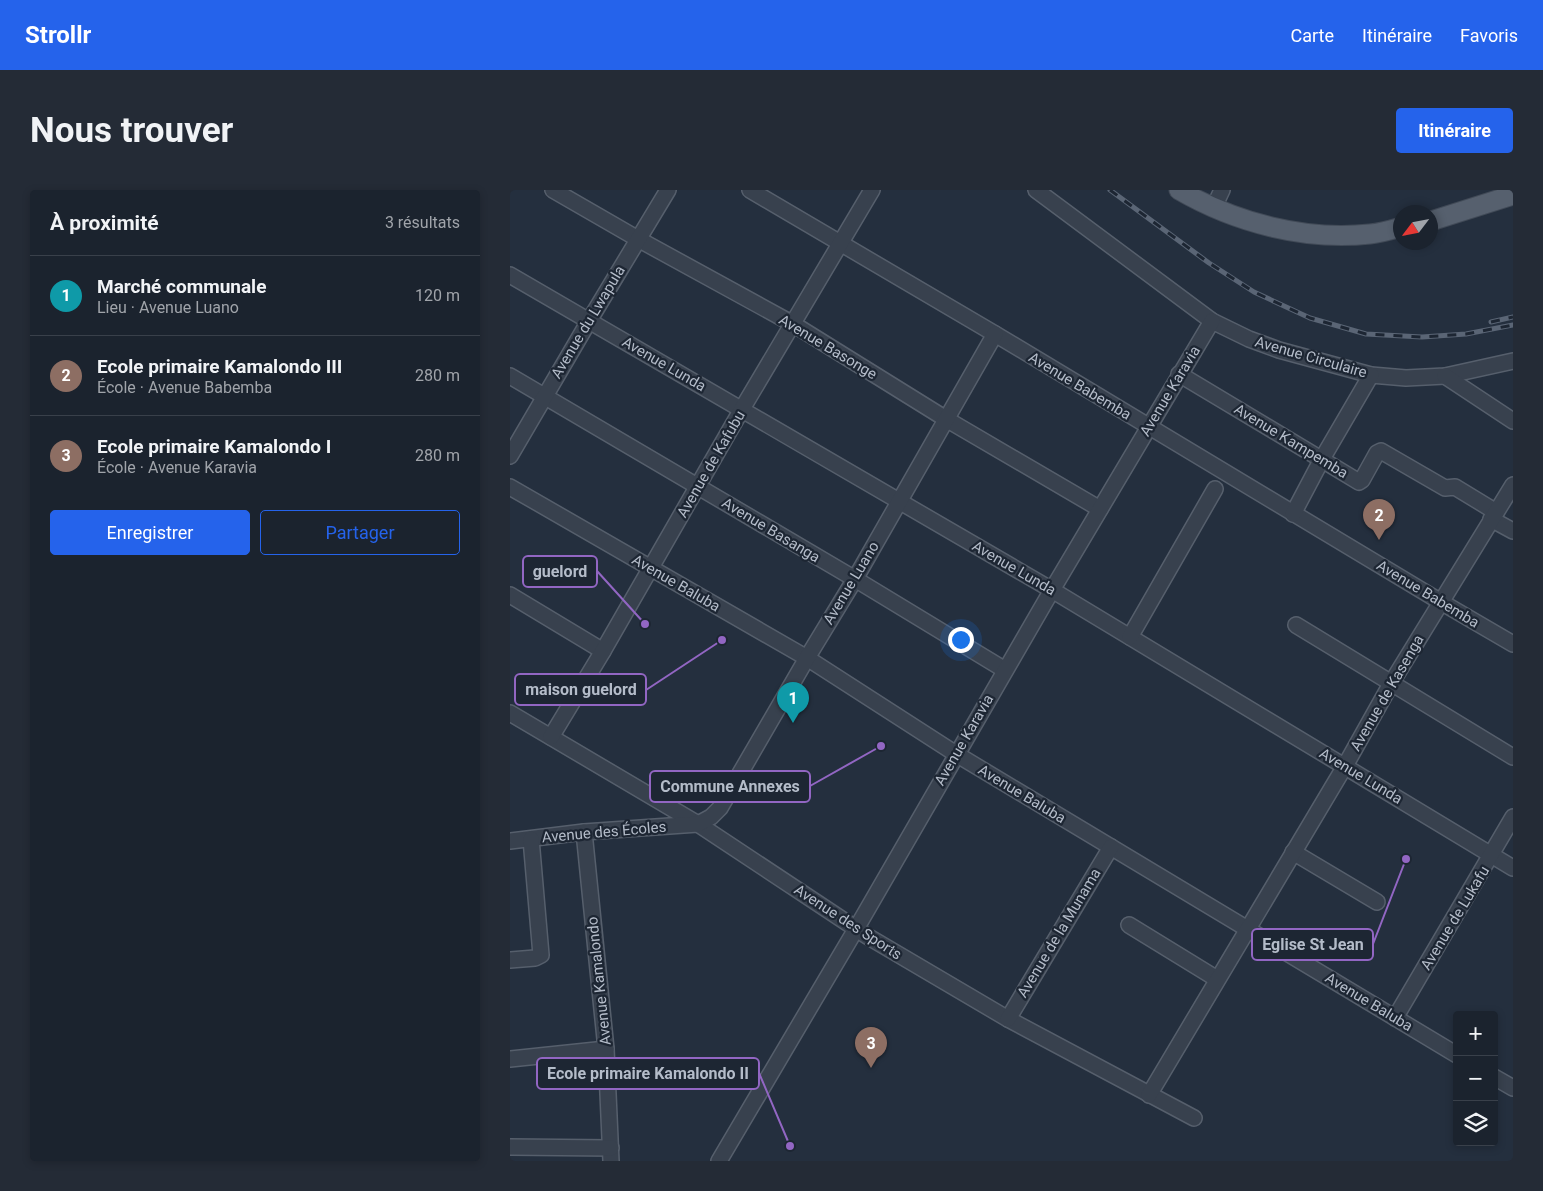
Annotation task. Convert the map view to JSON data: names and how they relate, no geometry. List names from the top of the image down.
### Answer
{
  "streets": {
    "street": [
      "Avenue du Lwapula",
      "Avenue Basonge",
      "Avenue Circulaire",
      "Avenue Lunda",
      "Avenue Babemba",
      "Avenue Karavia",
      "Avenue Kampemba",
      "Avenue de Kafubu",
      "Avenue Basanga",
      "Avenue Baluba",
      "Avenue Luano",
      "Avenue de Kasenga",
      "Avenue des Écoles",
      "Avenue de Lukafu",
      "Avenue des Sports",
      "Avenue de la Munama",
      "Avenue Kamalondo"
    ]
  },
  "crossings": [
    ["Avenue du Lwapula", "Avenue Basonge"],
    ["Avenue du Lwapula", "Avenue Lunda"],
    ["Avenue du Lwapula", "Avenue Basanga"],
    ["Avenue Basonge", "Avenue Karavia"],
    ["Avenue Basonge", "Avenue de Kafubu"],
    ["Avenue Basonge", "Avenue Luano"],
    ["Avenue Circulaire", "Avenue Karavia"],
    ["Avenue Lunda", "Avenue Karavia"],
    ["Avenue Lunda", "Avenue de Kafubu"],
    ["Avenue Lunda", "Avenue Luano"],
    ["Avenue Lunda", "Avenue de Kasenga"],
    ["Avenue Lunda", "Avenue de Lukafu"],
    ["Avenue Babemba", "Avenue Karavia"],
    ["Avenue Babemba", "Avenue de Kafubu"],
    ["Avenue Babemba", "Avenue Luano"],
    ["Avenue Babemba", "Avenue de Kasenga"],
    ["Avenue Karavia", "Avenue Kampemba"],
    ["Avenue Karavia", "Avenue Basanga"],
    ["Avenue Karavia", "Avenue Baluba"],
    ["Avenue Karavia", "Avenue des Sports"],
    ["Avenue Kampemba", "Avenue de Kasenga"],
    ["Avenue de Kafubu", "Avenue Basanga"],
    ["Avenue de Kafubu", "Avenue Baluba"],
    ["Avenue de Kafubu", "Avenue des Sports"],
    ["Avenue Basanga", "Avenue Luano"],
    ["Avenue Baluba", "Avenue Luano"],
    ["Avenue Baluba", "Avenue de Kasenga"],
    ["Avenue Baluba", "Avenue de Lukafu"],
    ["Avenue Baluba", "Avenue de la Munama"],
    ["Avenue Luano", "Avenue des Écoles"],
    ["Avenue Luano", "Avenue des Sports"],
    ["Avenue de Kasenga", "Avenue des Sports"],
    ["Avenue des Écoles", "Avenue des Sports"],
    ["Avenue des Écoles", "Avenue Kamalondo"],
    ["Avenue des Sports", "Avenue de la Munama"]
  ],
  "places": [
    "guelord",
    "maison guelord",
    "Commune Annexes",
    "Eglise St Jean",
    "Ecole primaire Kamalondo II"
  ],
  "north": "bottom left",
  "page": {
    "header": "Strollr",
    "nav": ["Carte", "Itinéraire", "Favoris"],
    "buttons": [
      "Itinéraire",
      ["Enregistrer", "Partager"]
    ],
    "title": "Nous trouver",
    "heading": ["À proximité", "3 résultats"],
    "list": [
      {
        "mark": "1",
        "name": "Marché communale",
        "note": "Lieu · Avenue Luano",
        "value": "120 m"
      },
      {
        "mark": "2",
        "name": "Ecole primaire Kamalondo III",
        "note": "École · Avenue Babemba",
        "value": "280 m"
      },
      {
        "mark": "3",
        "name": "Ecole primaire Kamalondo I",
        "note": "École · Avenue Karavia",
        "value": "280 m"
      }
    ],
    "pins": ["2", "1", "3"],
    "map_buttons": ["+", "−"]
  }
}
